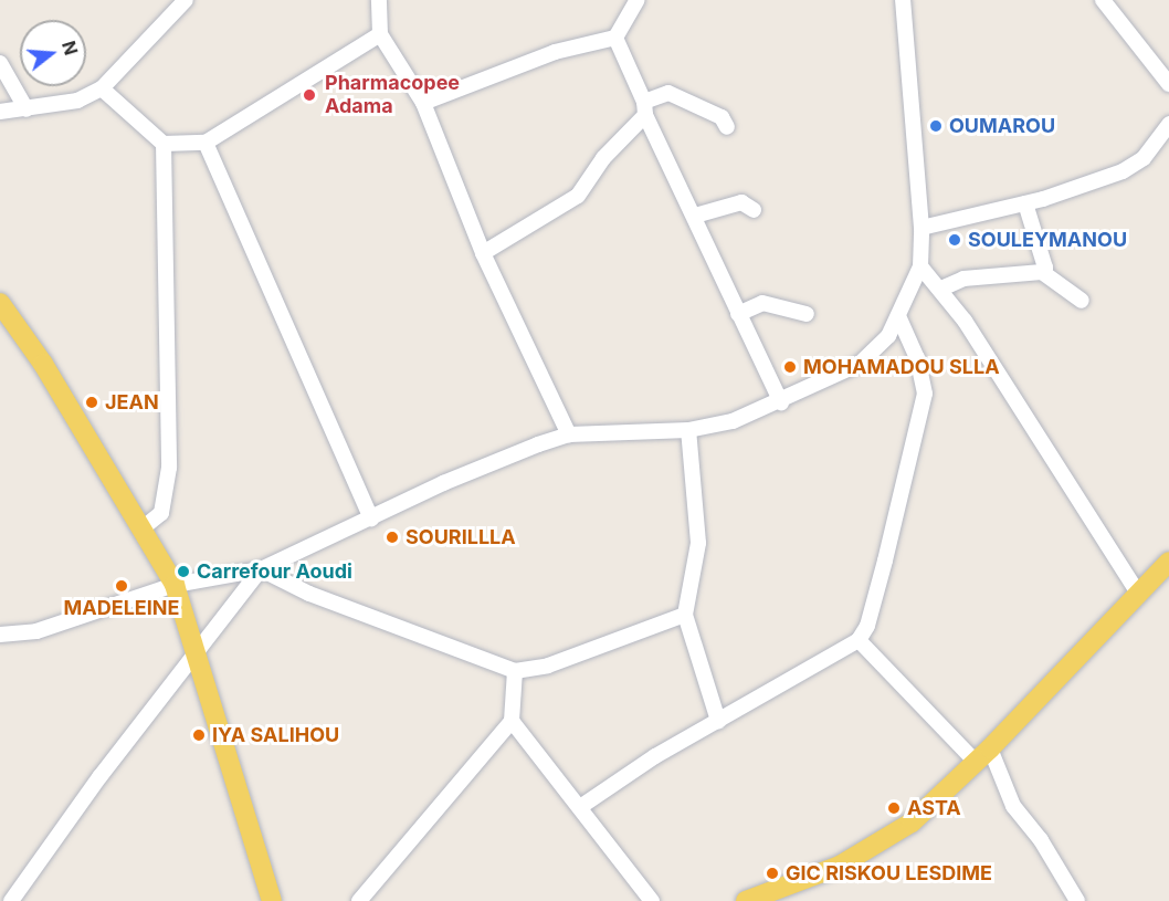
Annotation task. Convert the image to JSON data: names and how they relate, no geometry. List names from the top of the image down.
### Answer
{
  "places": [
    "Pharmacopee Adama",
    "OUMAROU",
    "SOULEYMANOU",
    "MOHAMADOU SLLA",
    "JEAN",
    "SOURILLLA",
    "Carrefour Aoudi",
    "MADELEINE",
    "IYA SALIHOU",
    "ASTA",
    "GIC RISKOU LESDIME"
  ],
  "north": "right"
}
